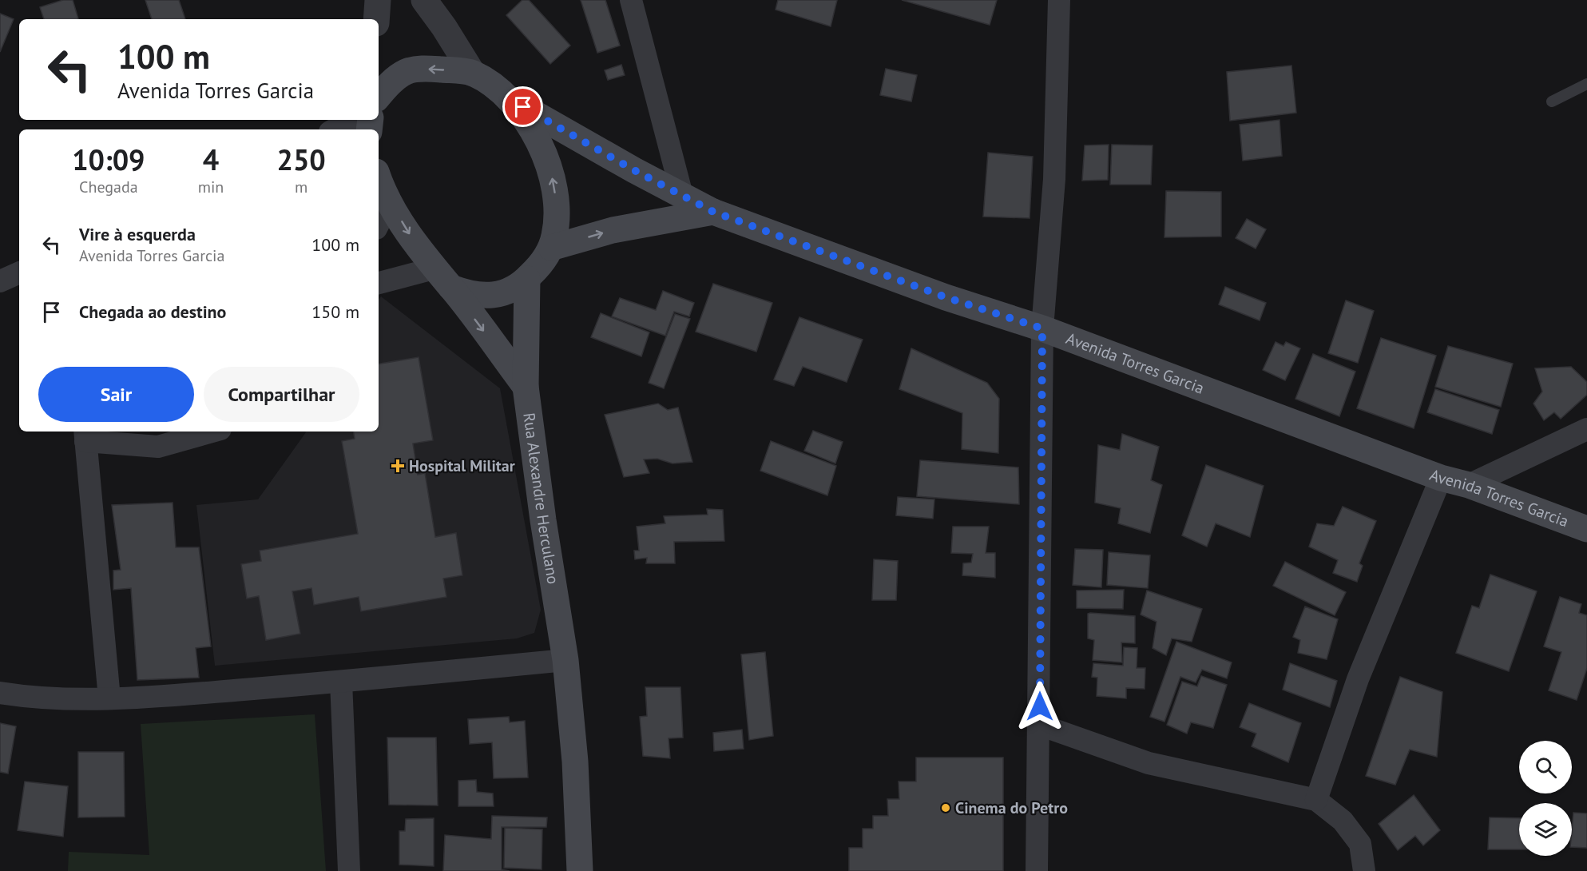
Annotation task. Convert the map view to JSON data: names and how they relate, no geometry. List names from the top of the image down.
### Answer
{
  "streets": {
    "main road": ["Avenida Torres Garcia", "Rua Alexandre Herculano"]
  },
  "places": {
    "health": ["Hospital Militar"],
    "other": ["Cinema do Petro"]
  },
  "page": {
    "turn": ["100 m", "Avenida Torres Garcia"],
    "eta": [
      "10:09",
      "Chegada",
      "4",
      "min",
      "250",
      "m"
    ],
    "list": [
      {
        "name": "Vire à esquerda",
        "note": "Avenida Torres Garcia",
        "value": "100 m"
      },
      {
        "name": "Chegada ao destino",
        "value": "150 m"
      }
    ],
    "buttons": ["Sair", "Compartilhar"]
  }
}
